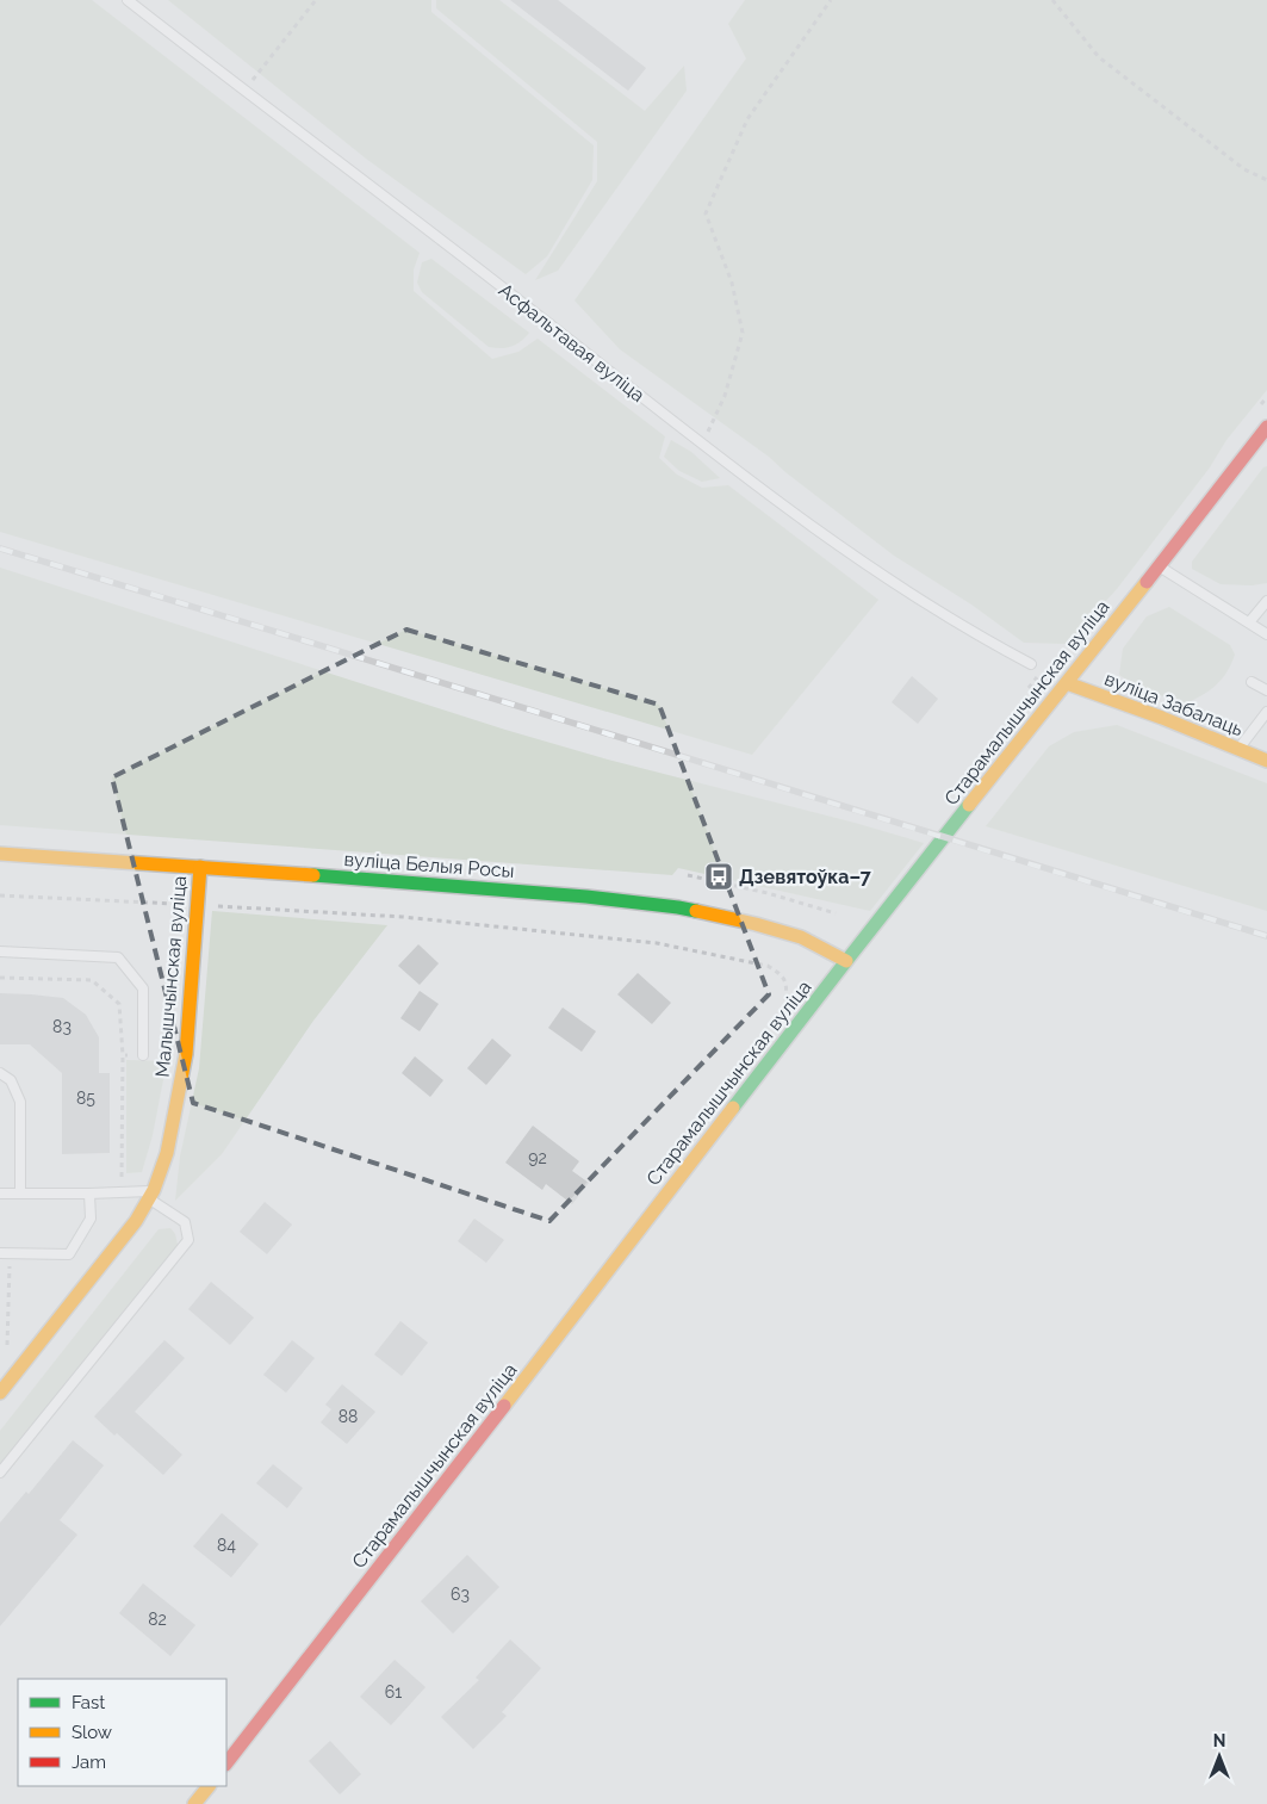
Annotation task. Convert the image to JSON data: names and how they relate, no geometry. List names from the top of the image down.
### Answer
{
  "streets": {
    "main road": [
      "Старамалышчынская вуліца",
      "вуліца Забалаць",
      "вуліца Белыя Росы",
      "Малышчынская вуліца"
    ],
    "lane": ["Асфальтавая вуліца"]
  },
  "crossings": [
    ["Старамалышчынская вуліца", "вуліца Забалаць"],
    ["Старамалышчынская вуліца", "вуліца Белыя Росы"],
    ["вуліца Белыя Росы", "Малышчынская вуліца"]
  ],
  "places": {
    "bus stop": ["Дзевятоўка–7"]
  },
  "house_numbers": [
    "83",
    "85",
    "92",
    "88",
    "84",
    "63",
    "82",
    "61"
  ],
  "legend": ["Fast", "Slow", "Jam"],
  "north": "top"
}
